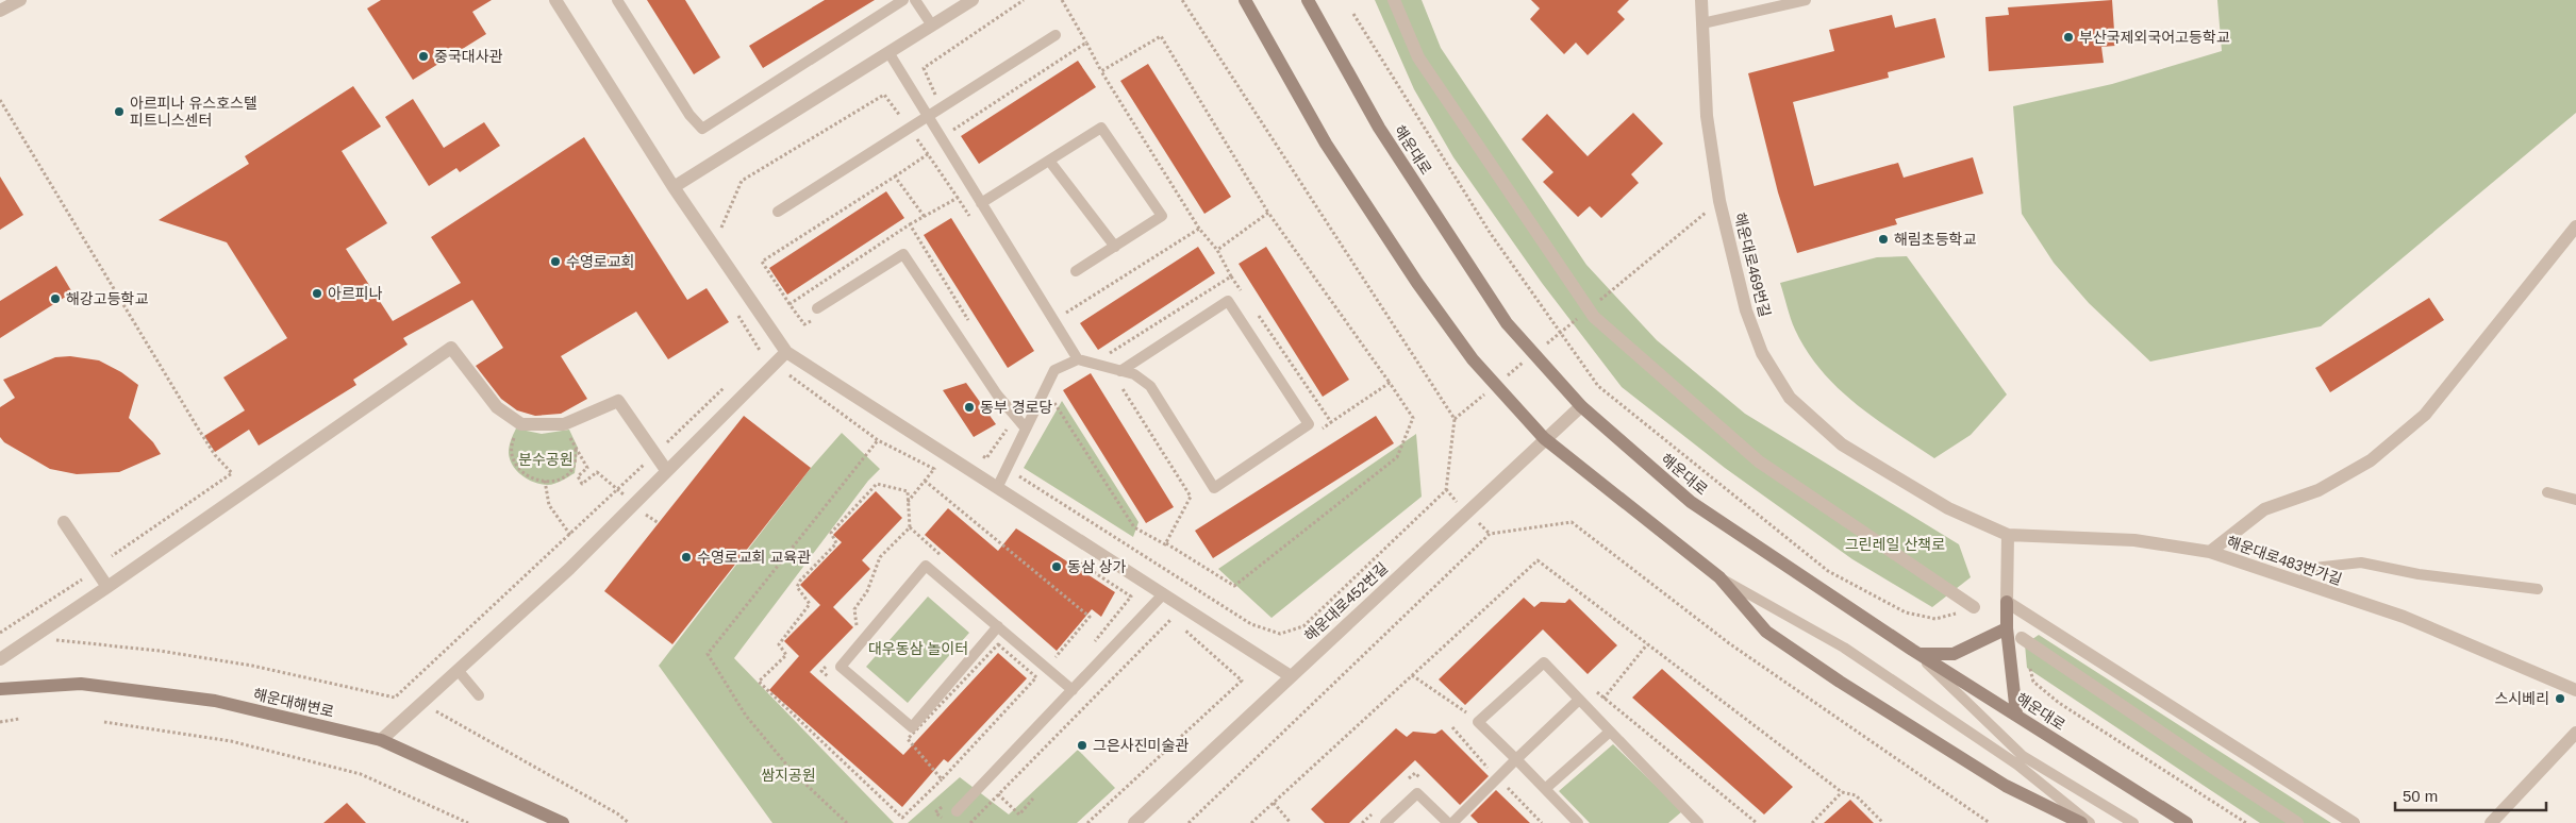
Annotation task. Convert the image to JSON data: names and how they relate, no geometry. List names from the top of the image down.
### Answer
{
  "streets": {
    "main road": ["해운대로", "해운대해변로"],
    "street": ["해운대로469번길", "해운대로483번가길", "해운대로452번길"]
  },
  "crossings": [
    ["해운대로", "해운대로452번길"]
  ],
  "parks": [
    "분수공원",
    "그린레일 산책로",
    "대우동삼 놀이터",
    "쌈지공원"
  ],
  "places": [
    "부산국제외국어고등학교",
    "중국대사관",
    "아르피나 유스호스텔 피트니스센터",
    "해림초등학교",
    "수영로교회",
    "아르피나",
    "해강고등학교",
    "동부 경로당",
    "수영로교회 교육관",
    "동삼 상가",
    "스시베리",
    "그은사진미술관"
  ],
  "scale_bar": "50 m"
}
